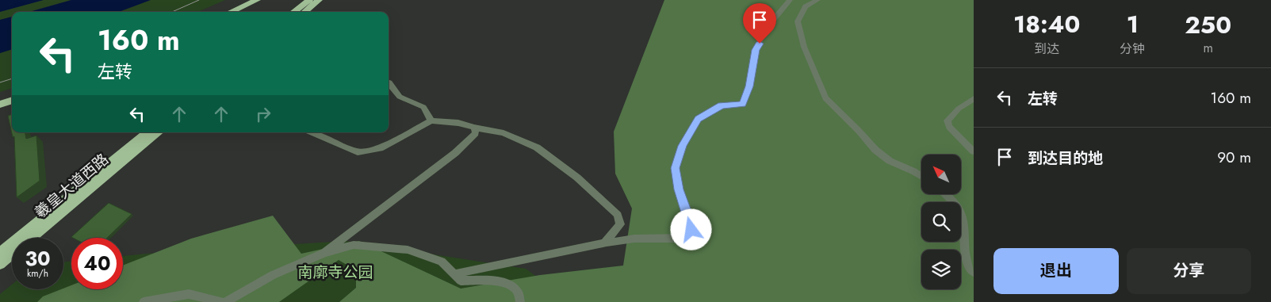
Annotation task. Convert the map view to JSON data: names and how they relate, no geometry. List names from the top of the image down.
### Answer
{
  "streets": {
    "main road": ["羲皇大道西路"]
  },
  "parks": ["南廓寺公园"],
  "north": "top left",
  "page": {
    "eta": [
      "18:40",
      "到达",
      "1",
      "分钟",
      "250",
      "m"
    ],
    "turn": ["160 m", "左转"],
    "list": [
      {
        "name": "左转",
        "value": "160 m"
      },
      {
        "name": "到达目的地",
        "value": "90 m"
      }
    ],
    "speed": "30 km/h",
    "limit": "40",
    "buttons": ["退出", "分享"]
  }
}
